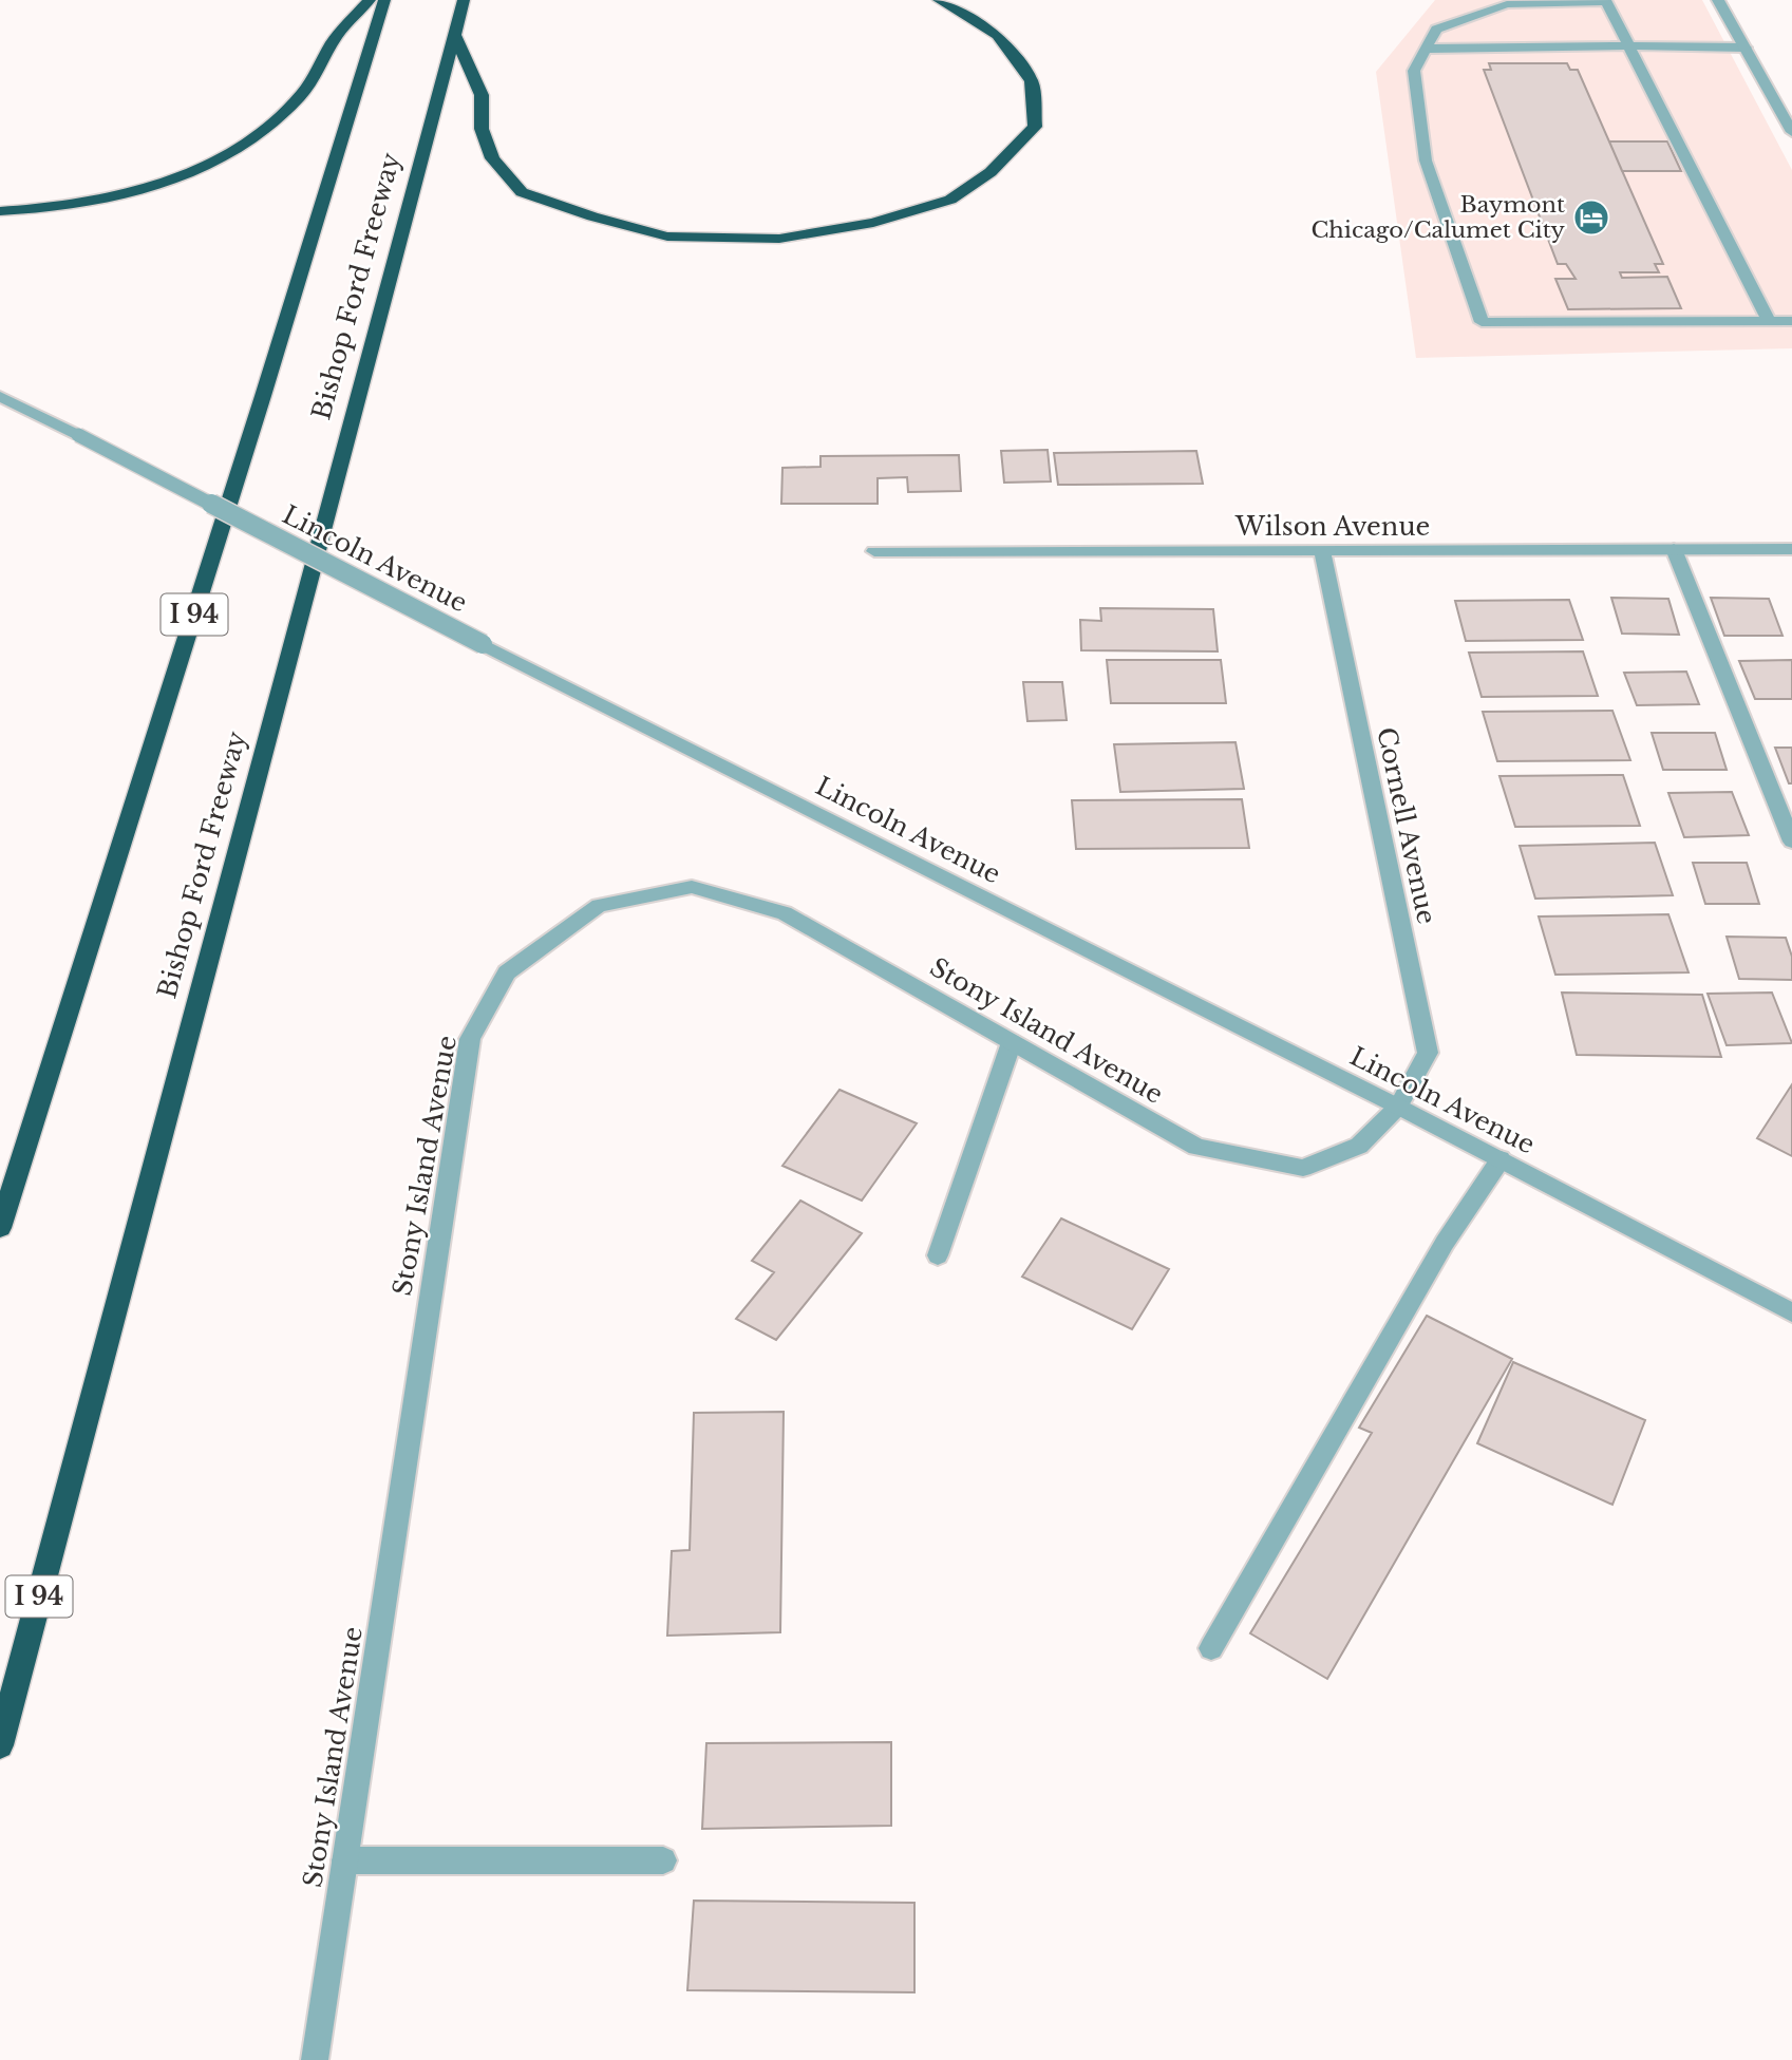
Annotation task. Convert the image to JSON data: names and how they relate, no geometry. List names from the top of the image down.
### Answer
{
  "streets": {
    "highway": ["Bishop Ford Freeway", "I 94"],
    "street": [
      "Wilson Avenue",
      "Lincoln Avenue",
      "Cornell Avenue",
      "Stony Island Avenue"
    ]
  },
  "crossings": [
    ["Wilson Avenue", "Cornell Avenue"],
    ["Lincoln Avenue", "Cornell Avenue"],
    ["Lincoln Avenue", "Stony Island Avenue"],
    ["Cornell Avenue", "Stony Island Avenue"]
  ],
  "places": {
    "hotel": ["Baymont Chicago/Calumet City"]
  }
}
